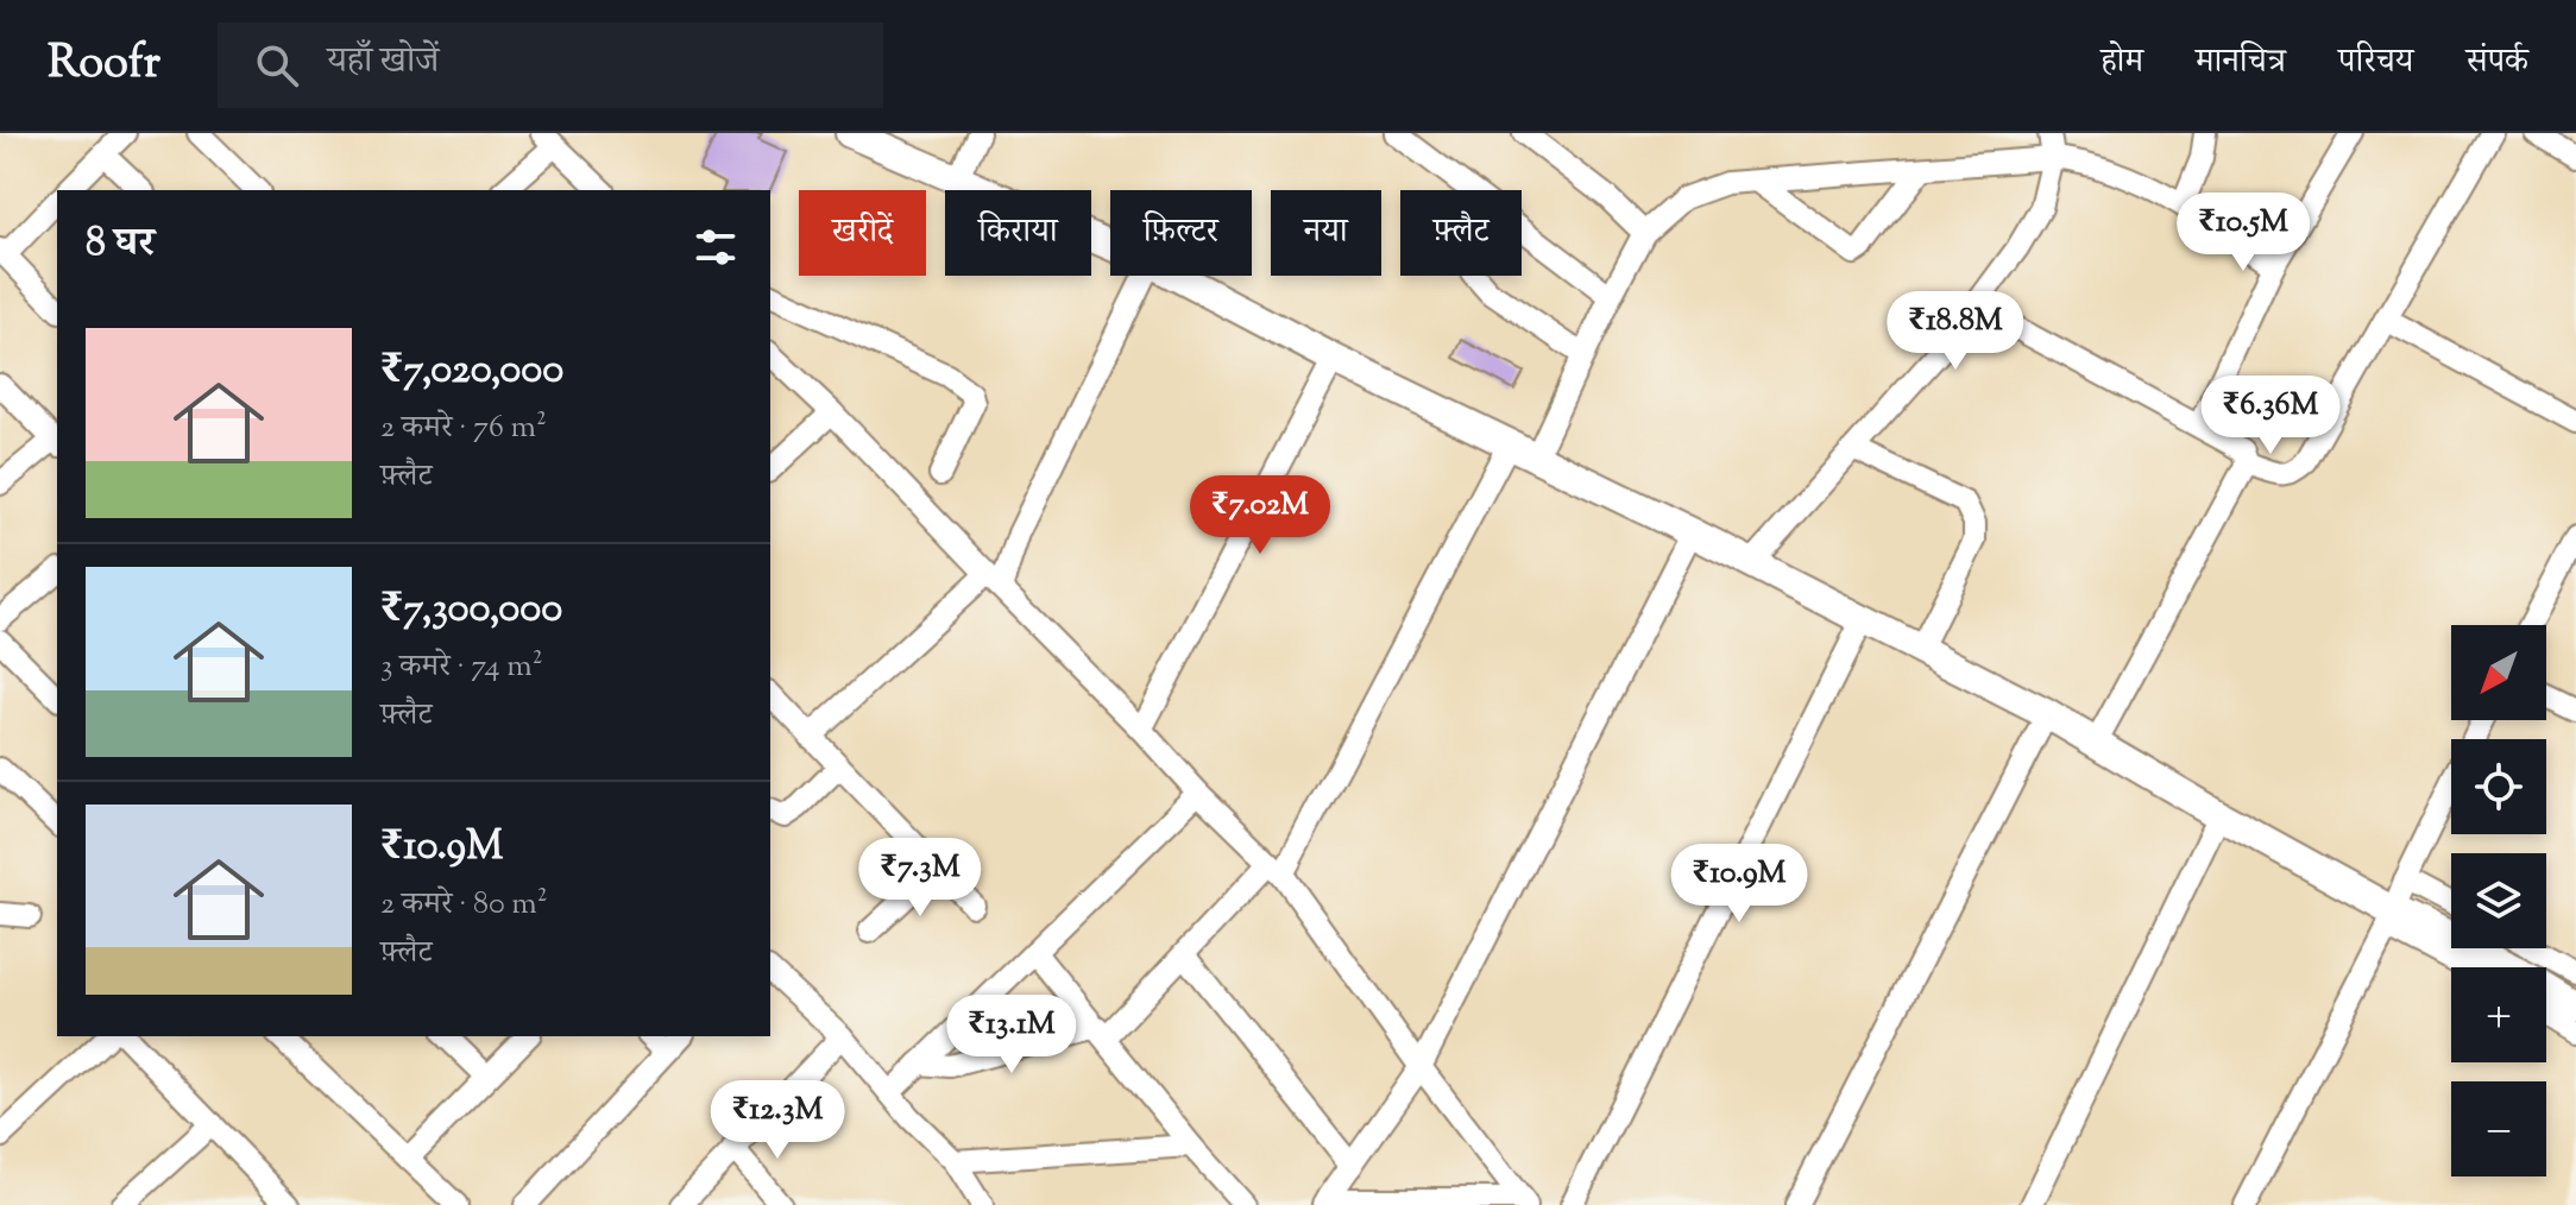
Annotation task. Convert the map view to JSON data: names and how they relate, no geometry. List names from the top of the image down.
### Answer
{
  "north": "bottom left",
  "page": {
    "header": "Roofr",
    "search": "यहाँ खोजें",
    "nav": [
      "होम",
      "मानचित्र",
      "परिचय",
      "संपर्क"
    ],
    "chip": [
      "खरीदें",
      "किराया",
      "फ़िल्टर",
      "नया",
      "फ़्लैट"
    ],
    "heading": "8 घर",
    "price": [
      "₹10.5M",
      "₹18.8M",
      "₹6.36M",
      "₹7.02M",
      "₹7.3M",
      "₹10.9M",
      "₹13.1M",
      "₹12.3M"
    ],
    "list": [
      {
        "name": "₹7,020,000",
        "note": "2 कमरे · 76 m² · फ़्लैट"
      },
      {
        "name": "₹7,300,000",
        "note": "3 कमरे · 74 m² · फ़्लैट"
      },
      {
        "name": "₹10.9M",
        "note": "2 कमरे · 80 m² · फ़्लैट"
      }
    ],
    "map_buttons": ["+", "−"]
  }
}
